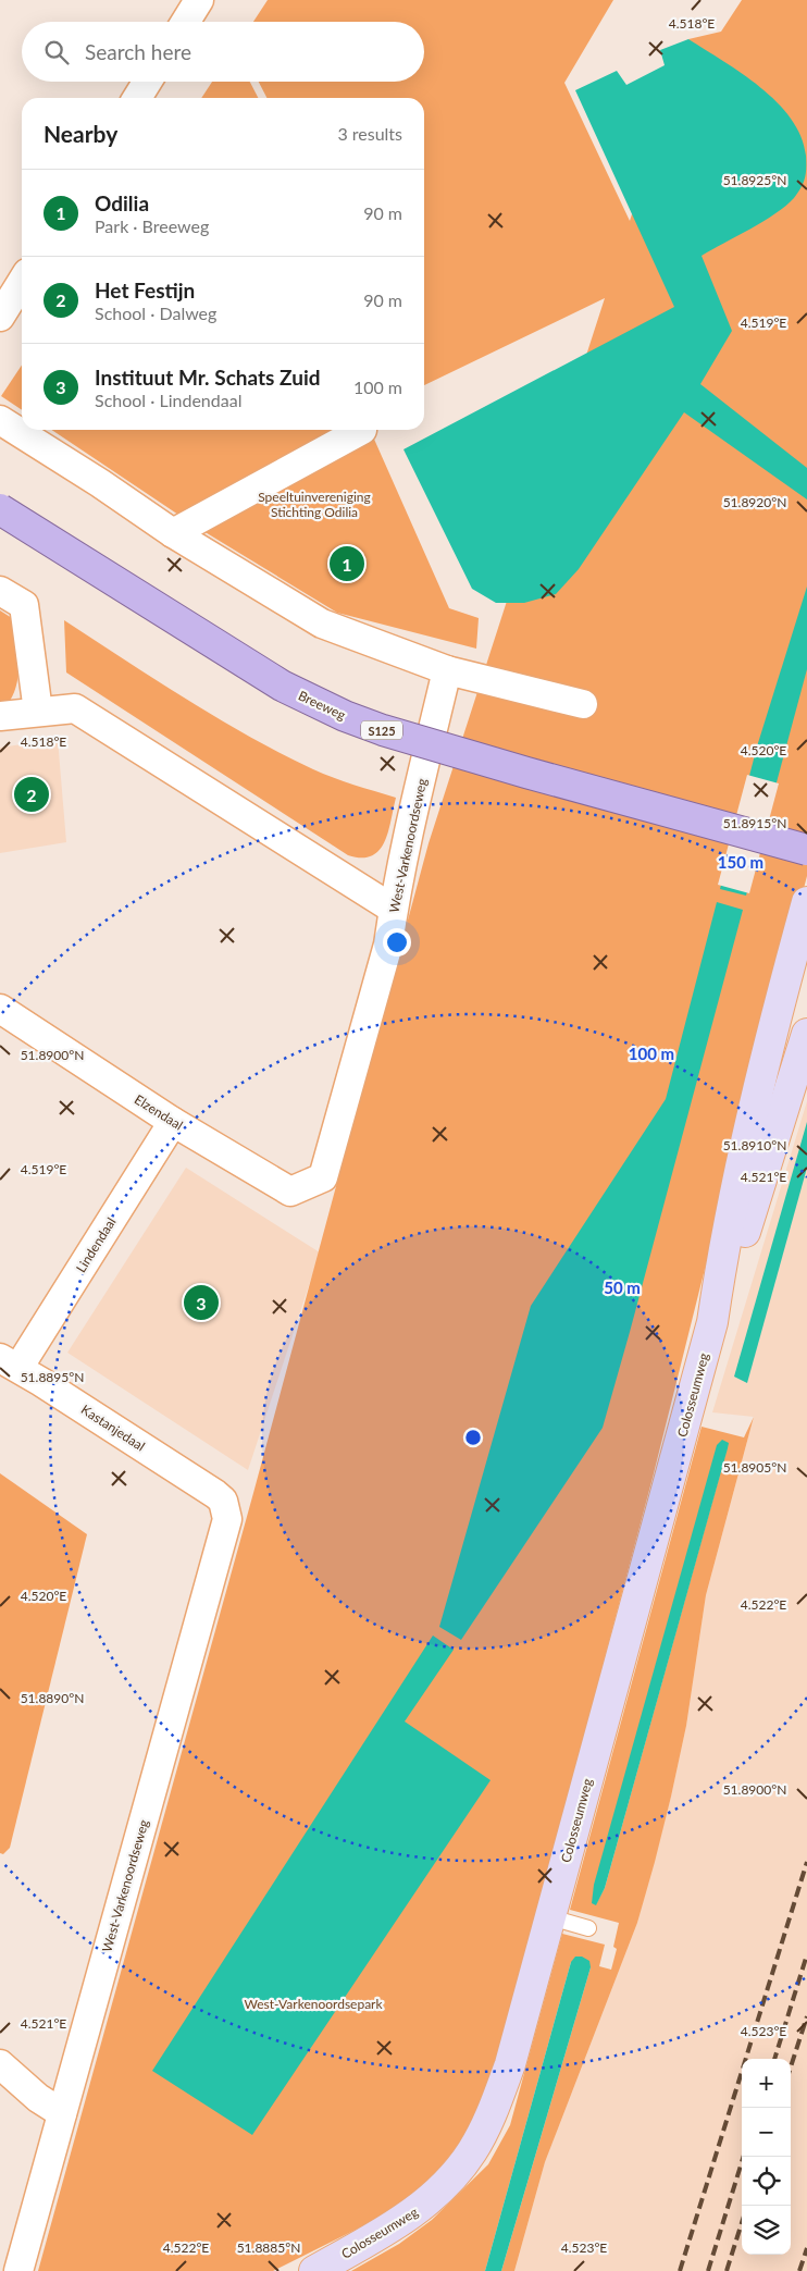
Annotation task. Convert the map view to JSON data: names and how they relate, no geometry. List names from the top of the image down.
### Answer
{
  "streets": {
    "main road": ["Breeweg", "S125", "Colosseumweg"],
    "street": [
      "West-Varkenoordseweg",
      "Elzendaal",
      "Lindendaal",
      "Kastanjedaal"
    ]
  },
  "crossings": [
    ["West-Varkenoordseweg", "Elzendaal"],
    ["West-Varkenoordseweg", "Kastanjedaal"],
    ["Elzendaal", "Lindendaal"],
    ["Lindendaal", "Kastanjedaal"]
  ],
  "parks": ["Speeltuinvereniging Stichting Odilia", "West-Varkenoordsepark"],
  "page": {
    "search": "Search here",
    "heading": ["Nearby", "3 results"],
    "list": [
      {
        "mark": "1",
        "name": "Odilia",
        "note": "Park · Breeweg",
        "value": "90 m"
      },
      {
        "mark": "2",
        "name": "Het Festijn",
        "note": "School · Dalweg",
        "value": "90 m"
      },
      {
        "mark": "3",
        "name": "Instituut Mr. Schats Zuid",
        "note": "School · Lindendaal",
        "value": "100 m"
      }
    ],
    "pins": ["1", "2", "3"],
    "map_buttons": ["+", "−"]
  },
  "coordinates": [
    "4.518°E",
    "51.8925°N",
    "4.519°E",
    "51.8920°N",
    "4.520°E",
    "51.8915°N",
    "51.8900°N",
    "51.8910°N",
    "4.521°E",
    "51.8895°N",
    "51.8905°N",
    "4.522°E",
    "51.8890°N",
    "4.523°E",
    "51.8885°N"
  ],
  "rings": ["150 m", "100 m", "50 m"]
}
